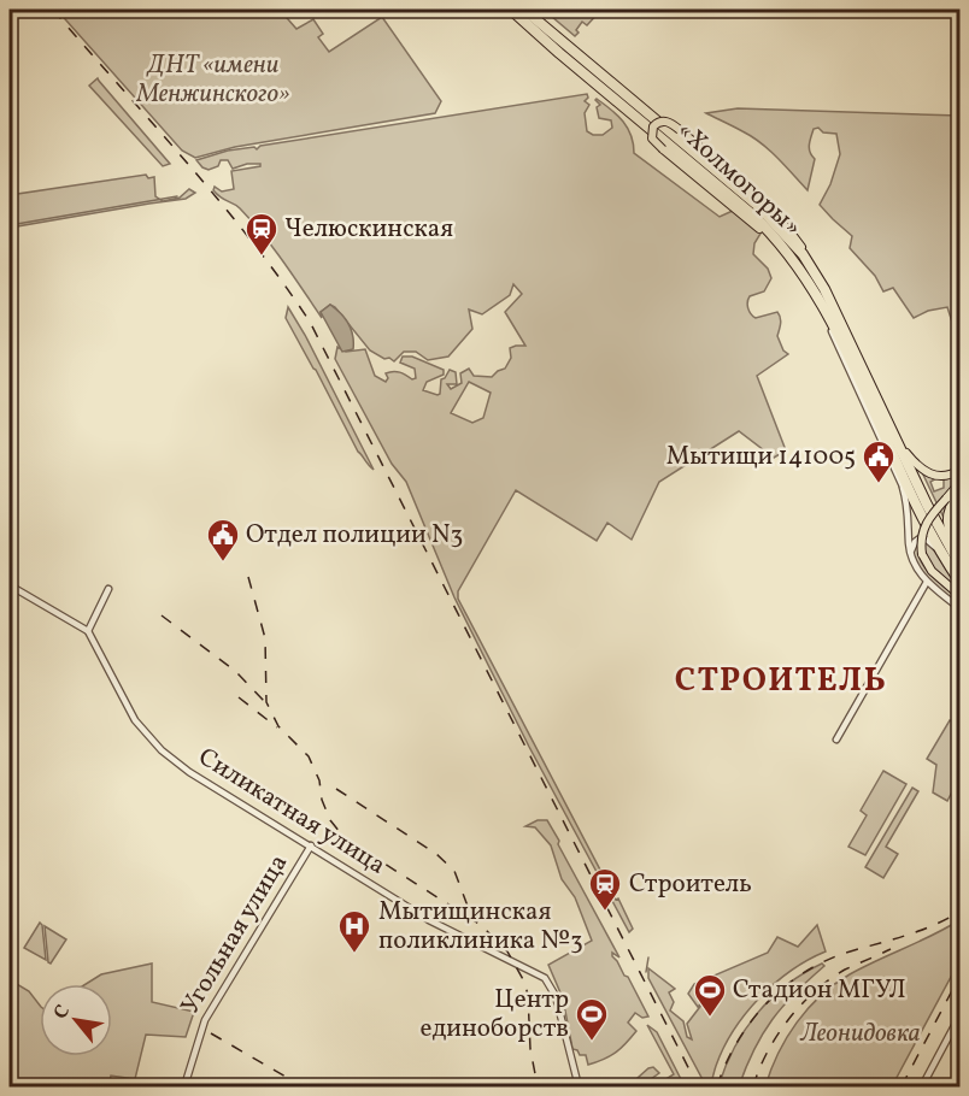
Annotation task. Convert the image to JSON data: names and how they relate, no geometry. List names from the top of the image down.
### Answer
{
  "streets": {
    "highway": ["«Холмогоры»"],
    "street": ["Силикатная улица", "Угольная улица"]
  },
  "crossings": [
    ["Силикатная улица", "Угольная улица"]
  ],
  "districts": ["СТРОИТЕЛЬ"],
  "parks": ["ДНТ «имени Менжинского»", "Леонидовка"],
  "places": {
    "station": ["Челюскинская", "Строитель"],
    "public building": ["Мытищи 141005", "Отдел полиции N3"],
    "hospital": ["Мытищинская поликлиника №3"],
    "sports": ["Стадион МГУЛ", "Центр единоборств"]
  },
  "north": "top left"
}
